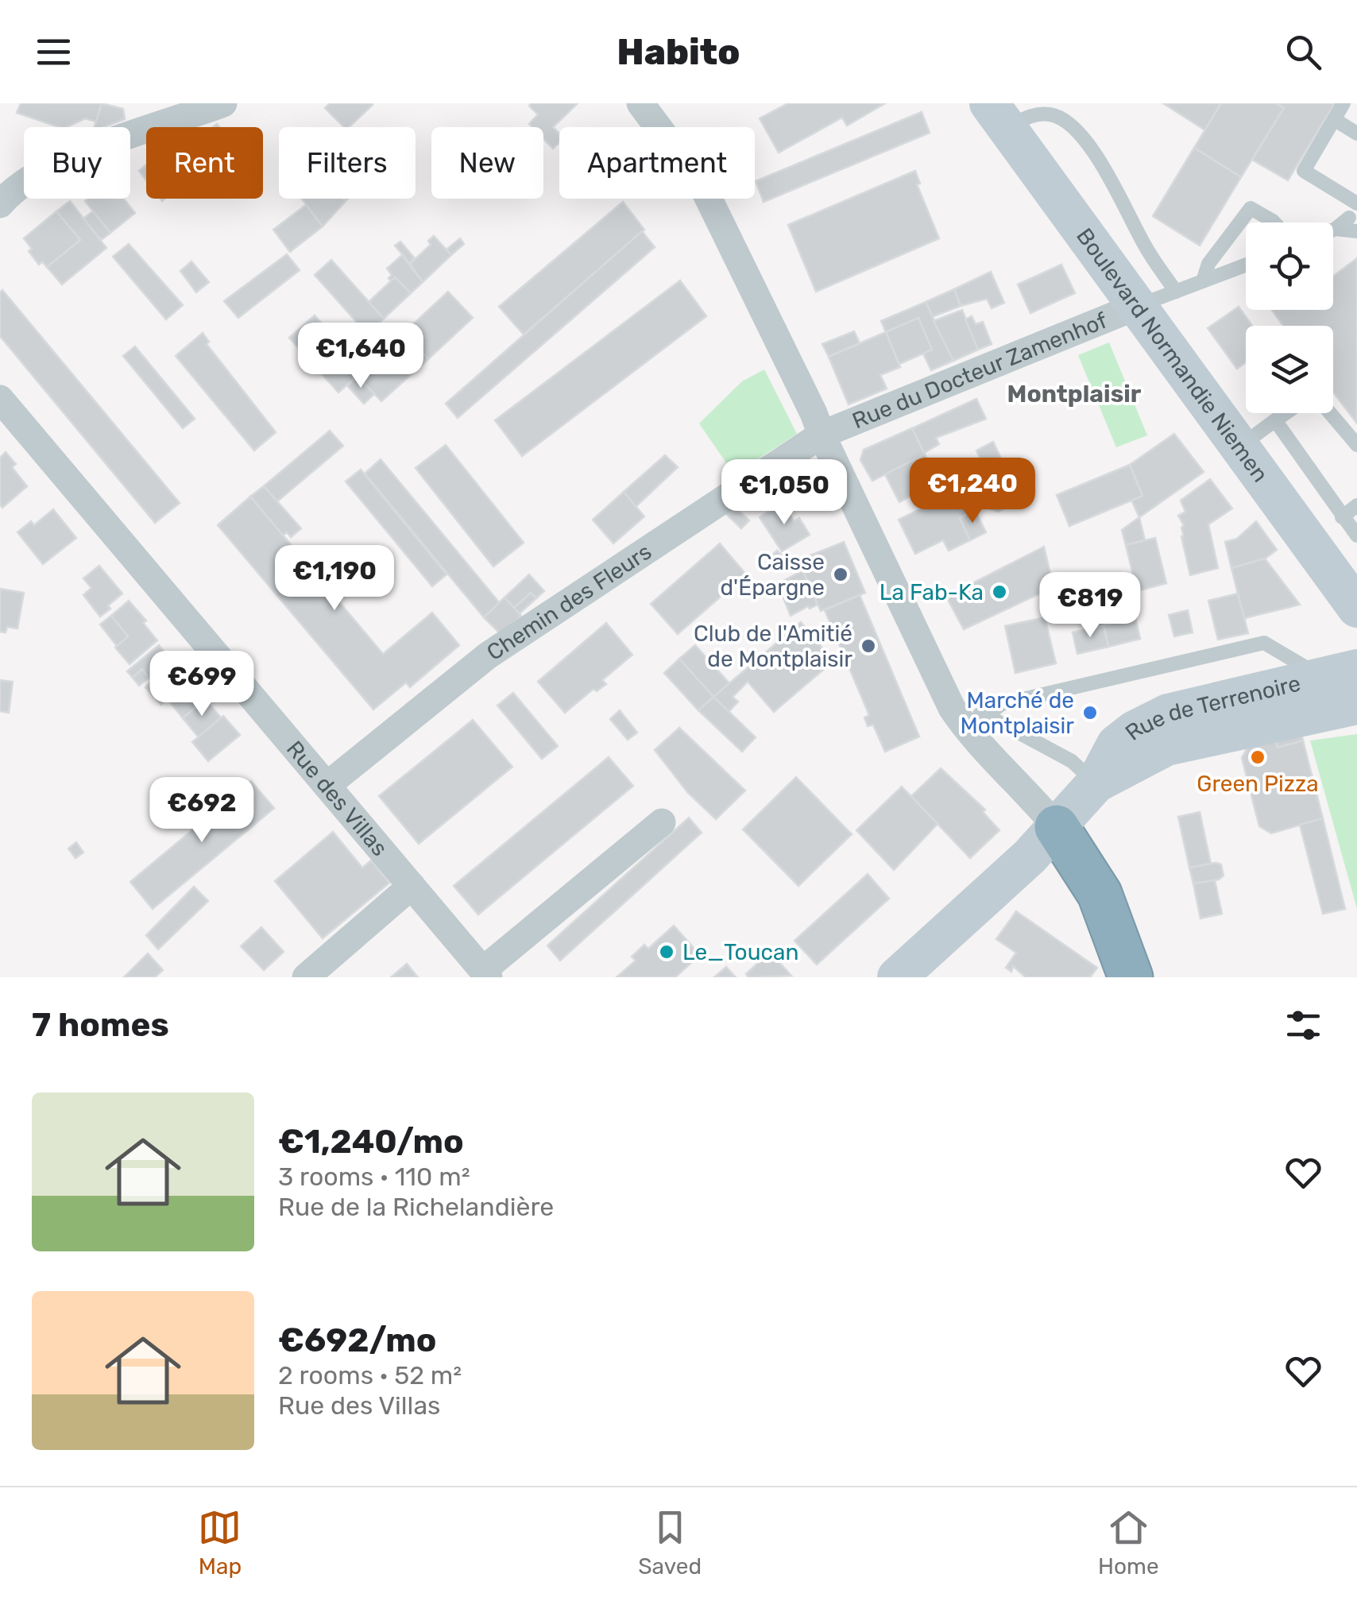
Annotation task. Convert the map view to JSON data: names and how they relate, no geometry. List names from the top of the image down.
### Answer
{
  "streets": {
    "street": [
      "Boulevard Normandie Niemen",
      "Rue du Docteur Zamenhof",
      "Chemin des Fleurs",
      "Rue de Terrenoire",
      "Rue des Villas"
    ]
  },
  "crossings": [
    ["Boulevard Normandie Niemen", "Rue du Docteur Zamenhof"],
    ["Rue du Docteur Zamenhof", "Chemin des Fleurs"],
    ["Chemin des Fleurs", "Rue des Villas"]
  ],
  "districts": ["Montplaisir"],
  "places": [
    "Caisse d'Épargne",
    "La Fab-Ka",
    "Club de l'Amitié de Montplaisir",
    "Marché de Montplaisir",
    "Green Pizza",
    "Le_Toucan"
  ],
  "page": {
    "header": "Habito",
    "chip": [
      "Buy",
      "Rent",
      "Filters",
      "New",
      "Apartment"
    ],
    "price": [
      "€1,640",
      "€1,240",
      "€1,050",
      "€1,190",
      "€819",
      "€699",
      "€692"
    ],
    "heading": "7 homes",
    "list": [
      {
        "name": "€1,240/mo",
        "note": "3 rooms · 110 m² · Rue de la Richelandière"
      },
      {
        "name": "€692/mo",
        "note": "2 rooms · 52 m² · Rue des Villas"
      }
    ],
    "tabs": ["Map", "Saved", "Home"]
  }
}
